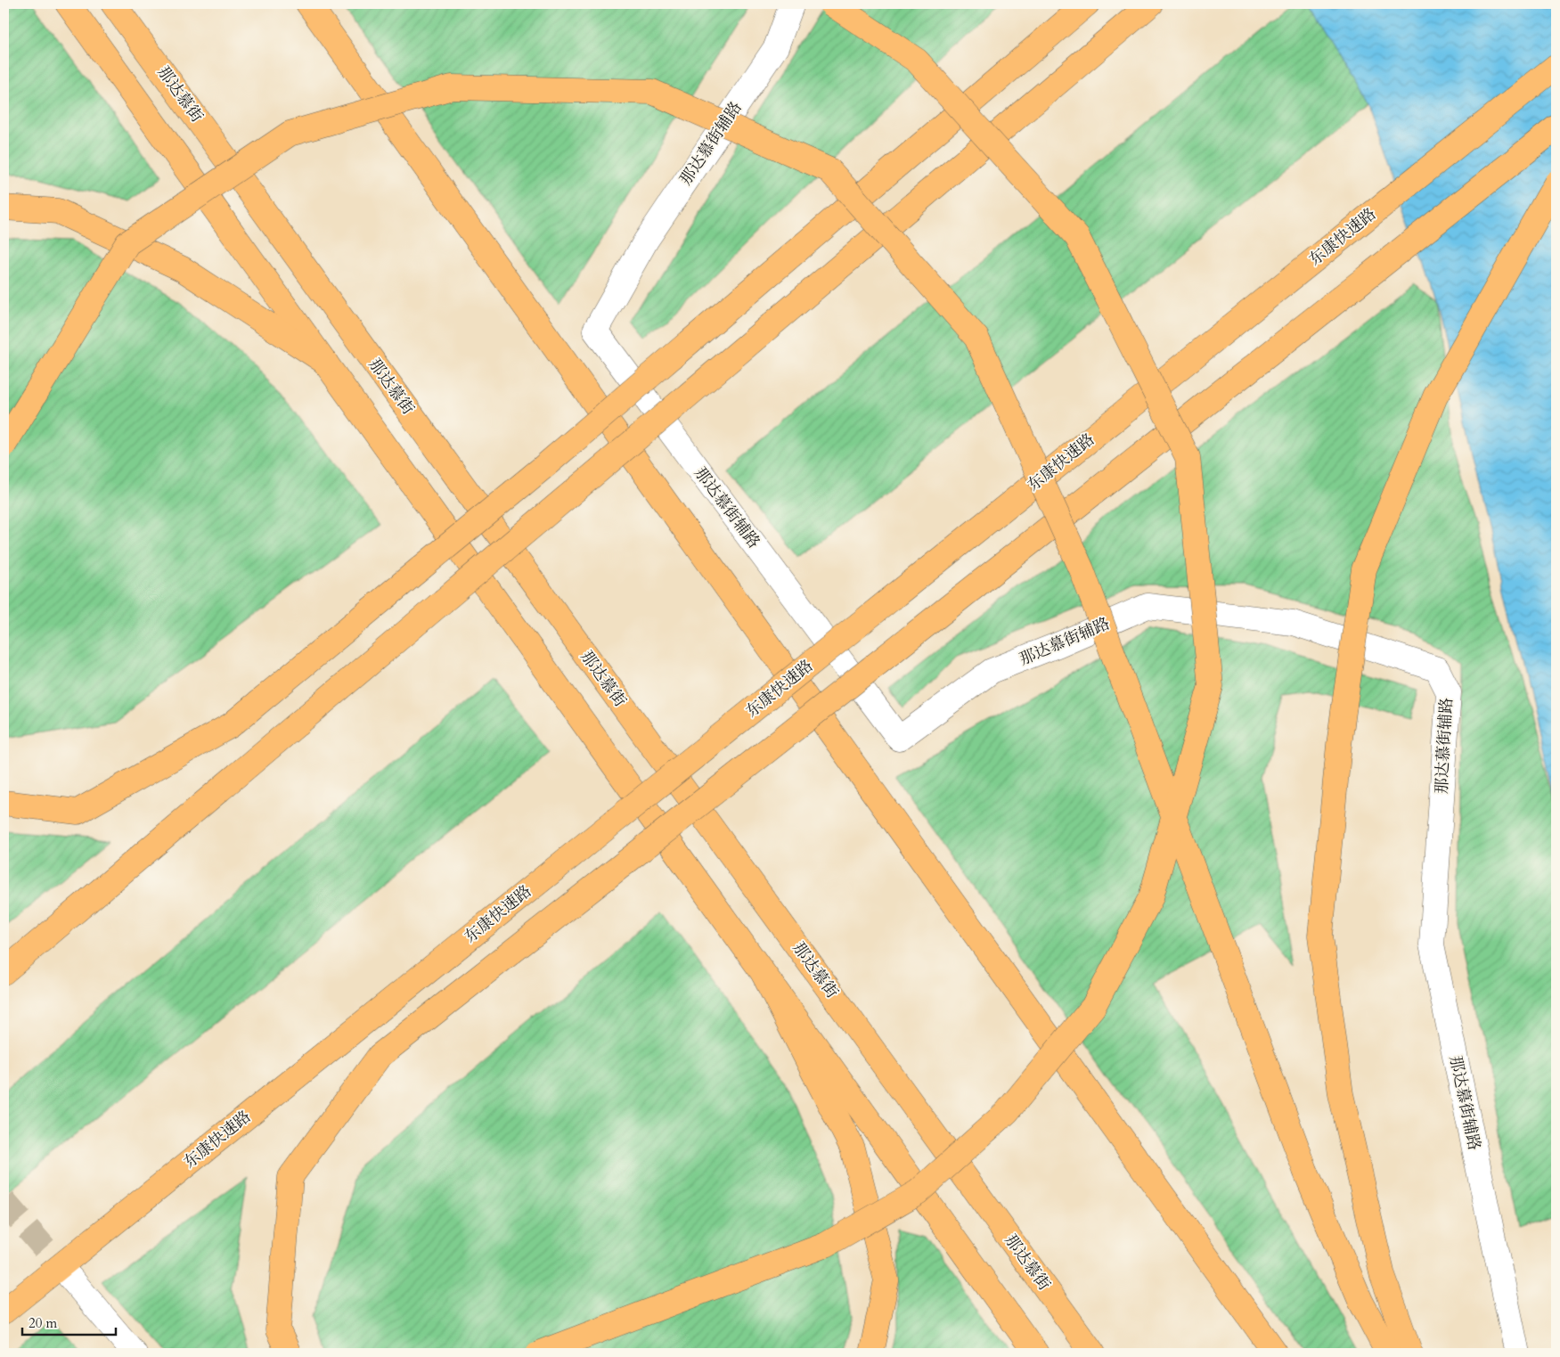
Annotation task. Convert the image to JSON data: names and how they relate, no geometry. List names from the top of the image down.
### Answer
{
  "streets": {
    "main road": ["那达慕街", "东康快速路"],
    "street": ["那达慕街辅路"]
  },
  "scale_bar": "20 m"
}
